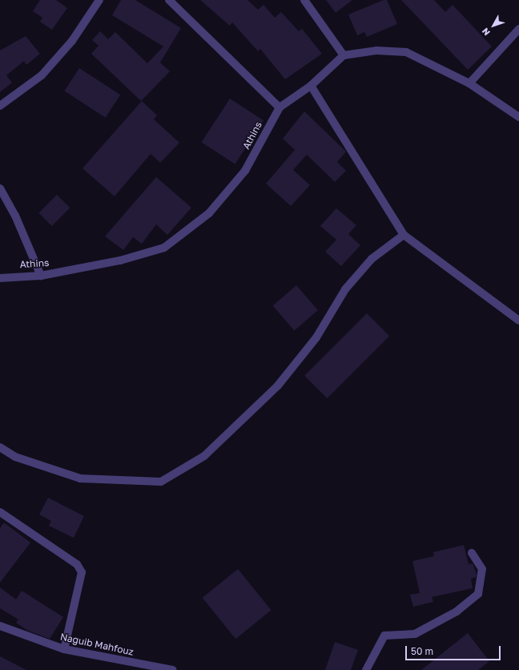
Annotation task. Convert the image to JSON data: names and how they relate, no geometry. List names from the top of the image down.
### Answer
{
  "streets": {
    "street": ["Athins", "Naguib Mahfouz"]
  },
  "scale_bar": "50 m",
  "north": "bottom left"
}
